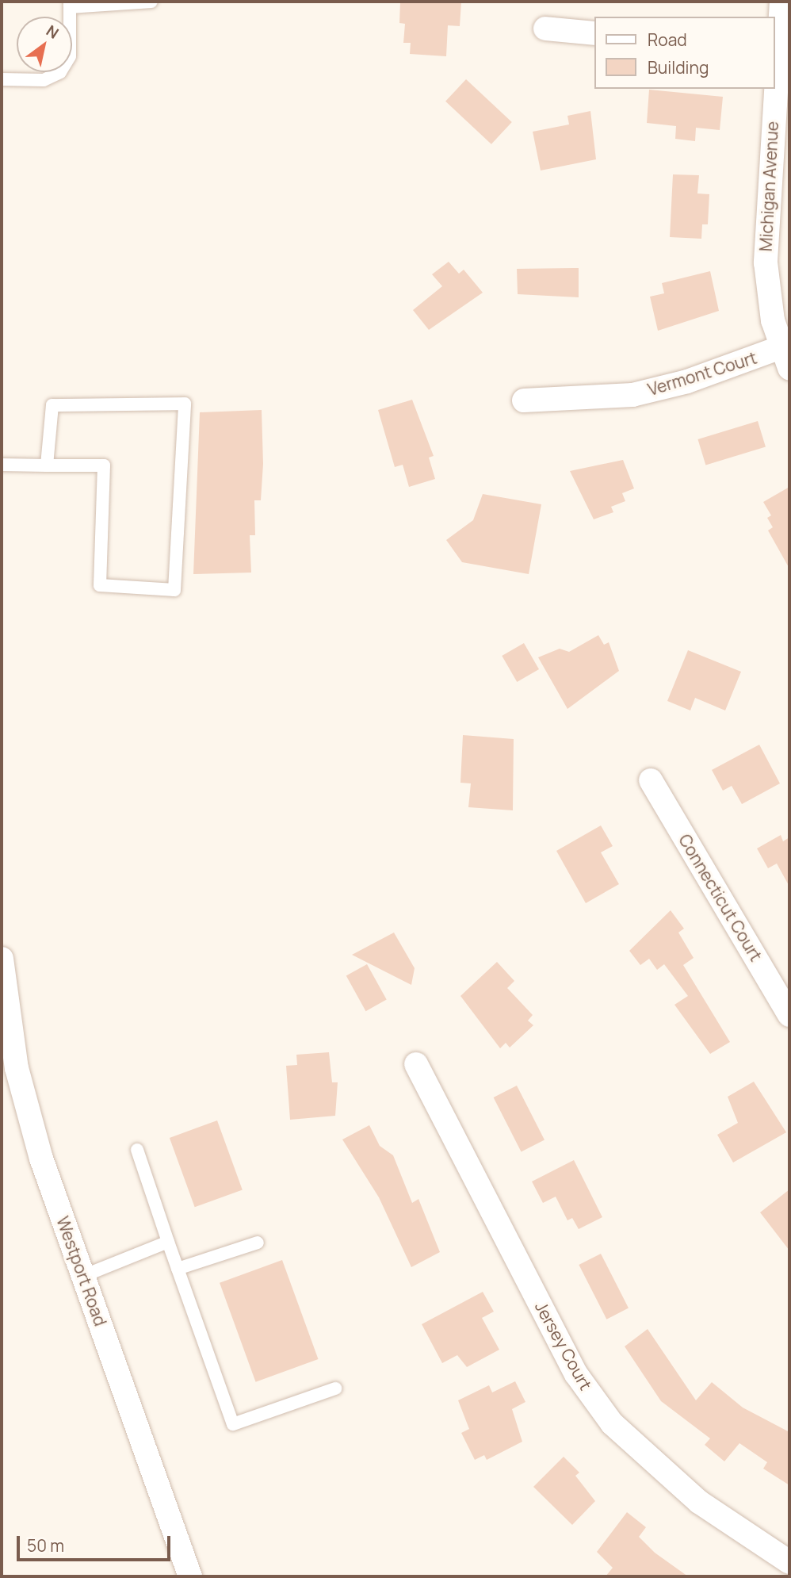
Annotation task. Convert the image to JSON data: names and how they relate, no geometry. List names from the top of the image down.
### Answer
{
  "streets": {
    "street": [
      "Michigan Avenue",
      "Vermont Court",
      "Connecticut Court",
      "Westport Road",
      "Jersey Court"
    ]
  },
  "crossings": [
    ["Michigan Avenue", "Vermont Court"]
  ],
  "legend": ["Road", "Building"],
  "scale_bar": "50 m",
  "north": "top right"
}
